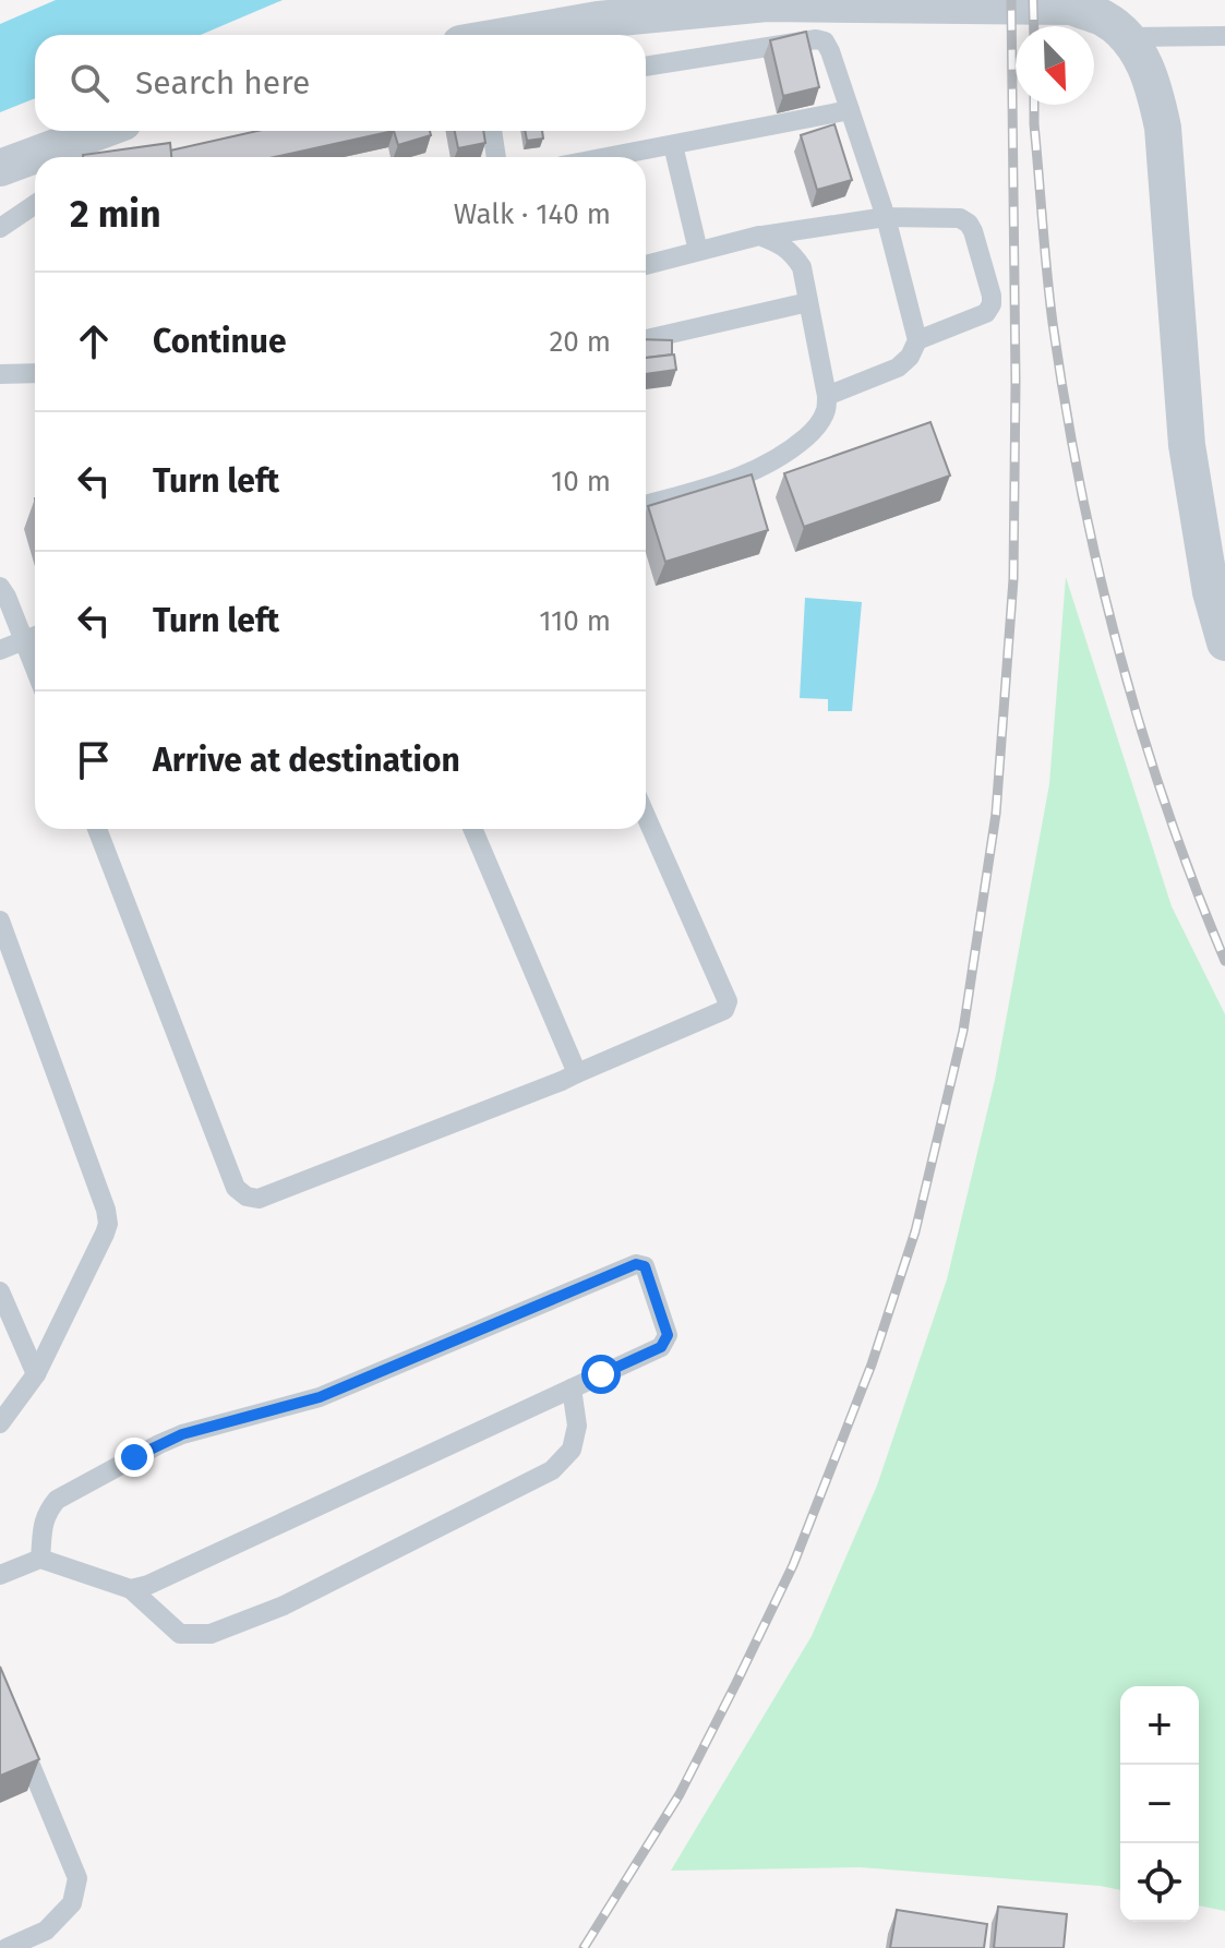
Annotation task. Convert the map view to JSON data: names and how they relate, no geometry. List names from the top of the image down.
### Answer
{
  "north": "bottom right",
  "page": {
    "search": "Search here",
    "heading": ["2 min", "Walk · 140 m"],
    "list": [
      ["Continue", "20 m"],
      ["Turn left", "10 m"],
      ["Turn left", "110 m"],
      "Arrive at destination"
    ],
    "map_buttons": ["+", "−"]
  }
}
